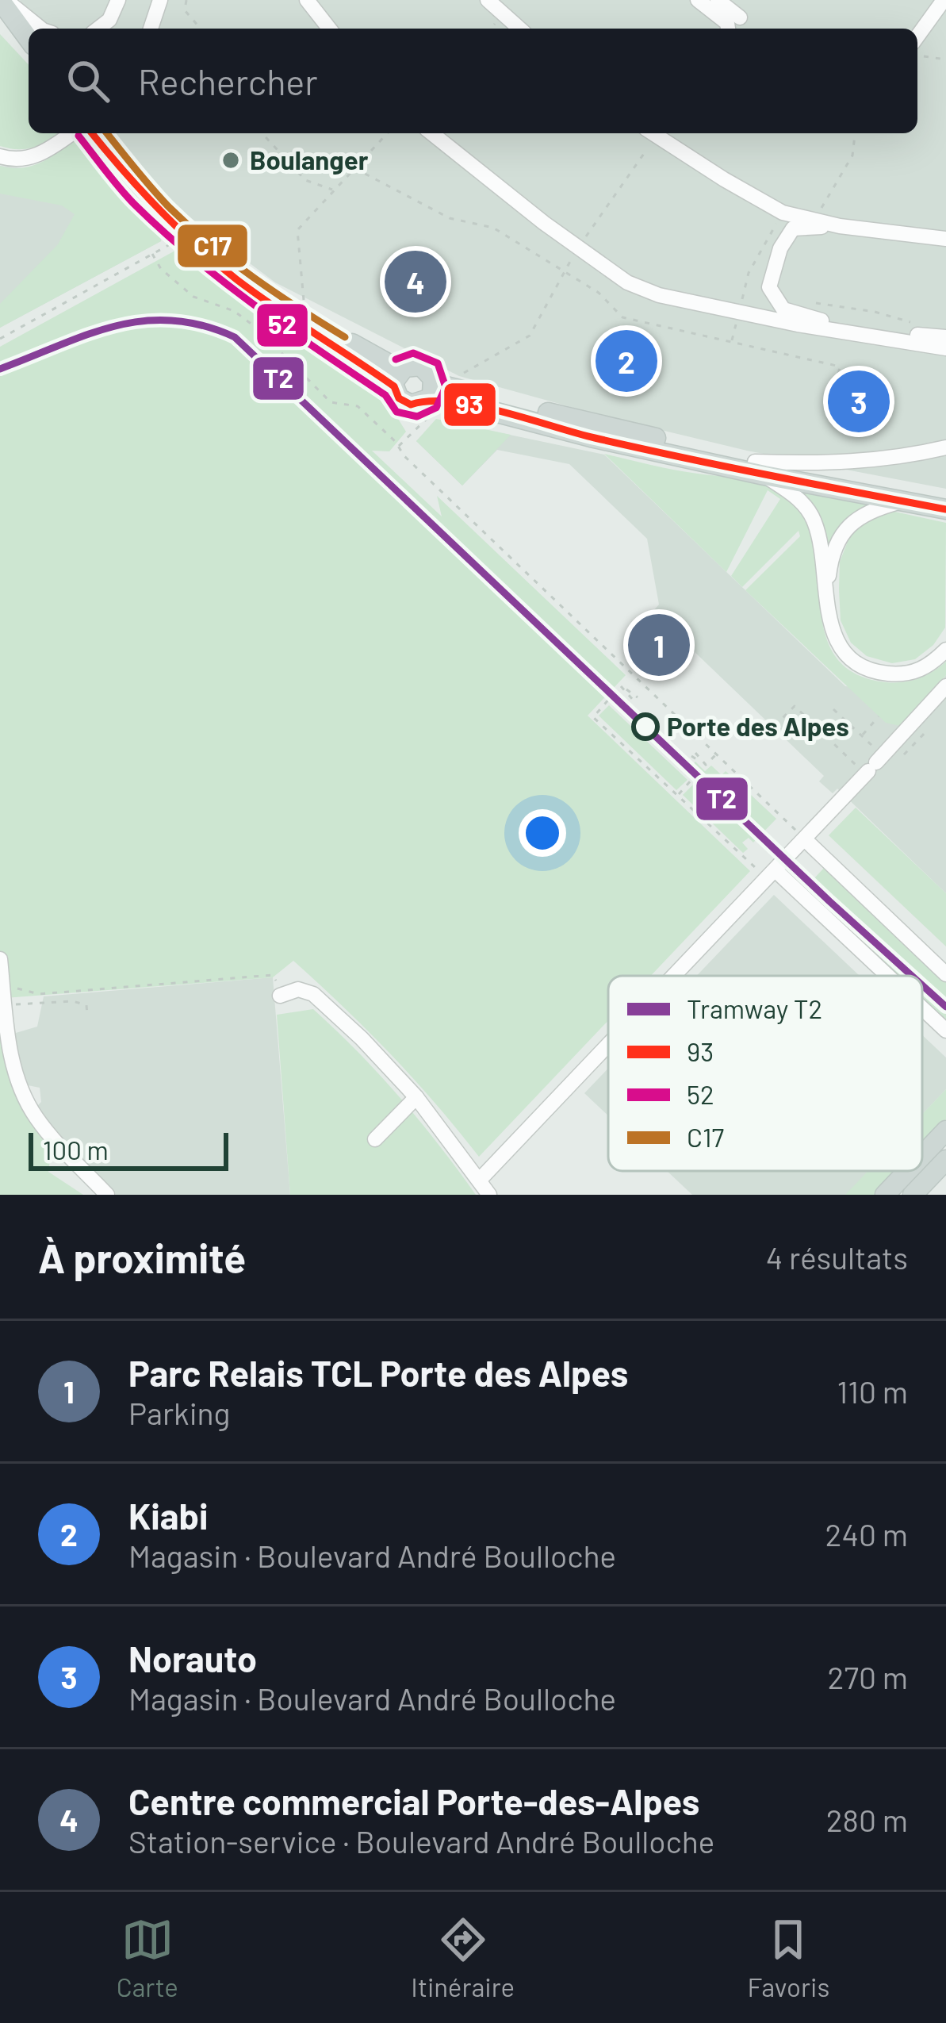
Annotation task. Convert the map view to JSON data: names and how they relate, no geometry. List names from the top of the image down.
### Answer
{
  "places": ["Boulanger", "Porte des Alpes"],
  "lines": [
    "transit line 93",
    "transit line C17",
    "transit line 52",
    "tram line T2"
  ],
  "legend": [
    "Tramway T2",
    "93",
    "52",
    "C17"
  ],
  "scale_bar": "100 m",
  "page": {
    "search": "Rechercher",
    "pins": [
      "4",
      "2",
      "3",
      "1"
    ],
    "scale": "100 m",
    "heading": ["À proximité", "4 résultats"],
    "list": [
      {
        "mark": "1",
        "name": "Parc Relais TCL Porte des Alpes",
        "note": "Parking",
        "value": "110 m"
      },
      {
        "mark": "2",
        "name": "Kiabi",
        "note": "Magasin · Boulevard André Boulloche",
        "value": "240 m"
      },
      {
        "mark": "3",
        "name": "Norauto",
        "note": "Magasin · Boulevard André Boulloche",
        "value": "270 m"
      },
      {
        "mark": "4",
        "name": "Centre commercial Porte-des-Alpes",
        "note": "Station-service · Boulevard André Boulloche",
        "value": "280 m"
      }
    ],
    "nav": ["Carte", "Itinéraire", "Favoris"]
  }
}
